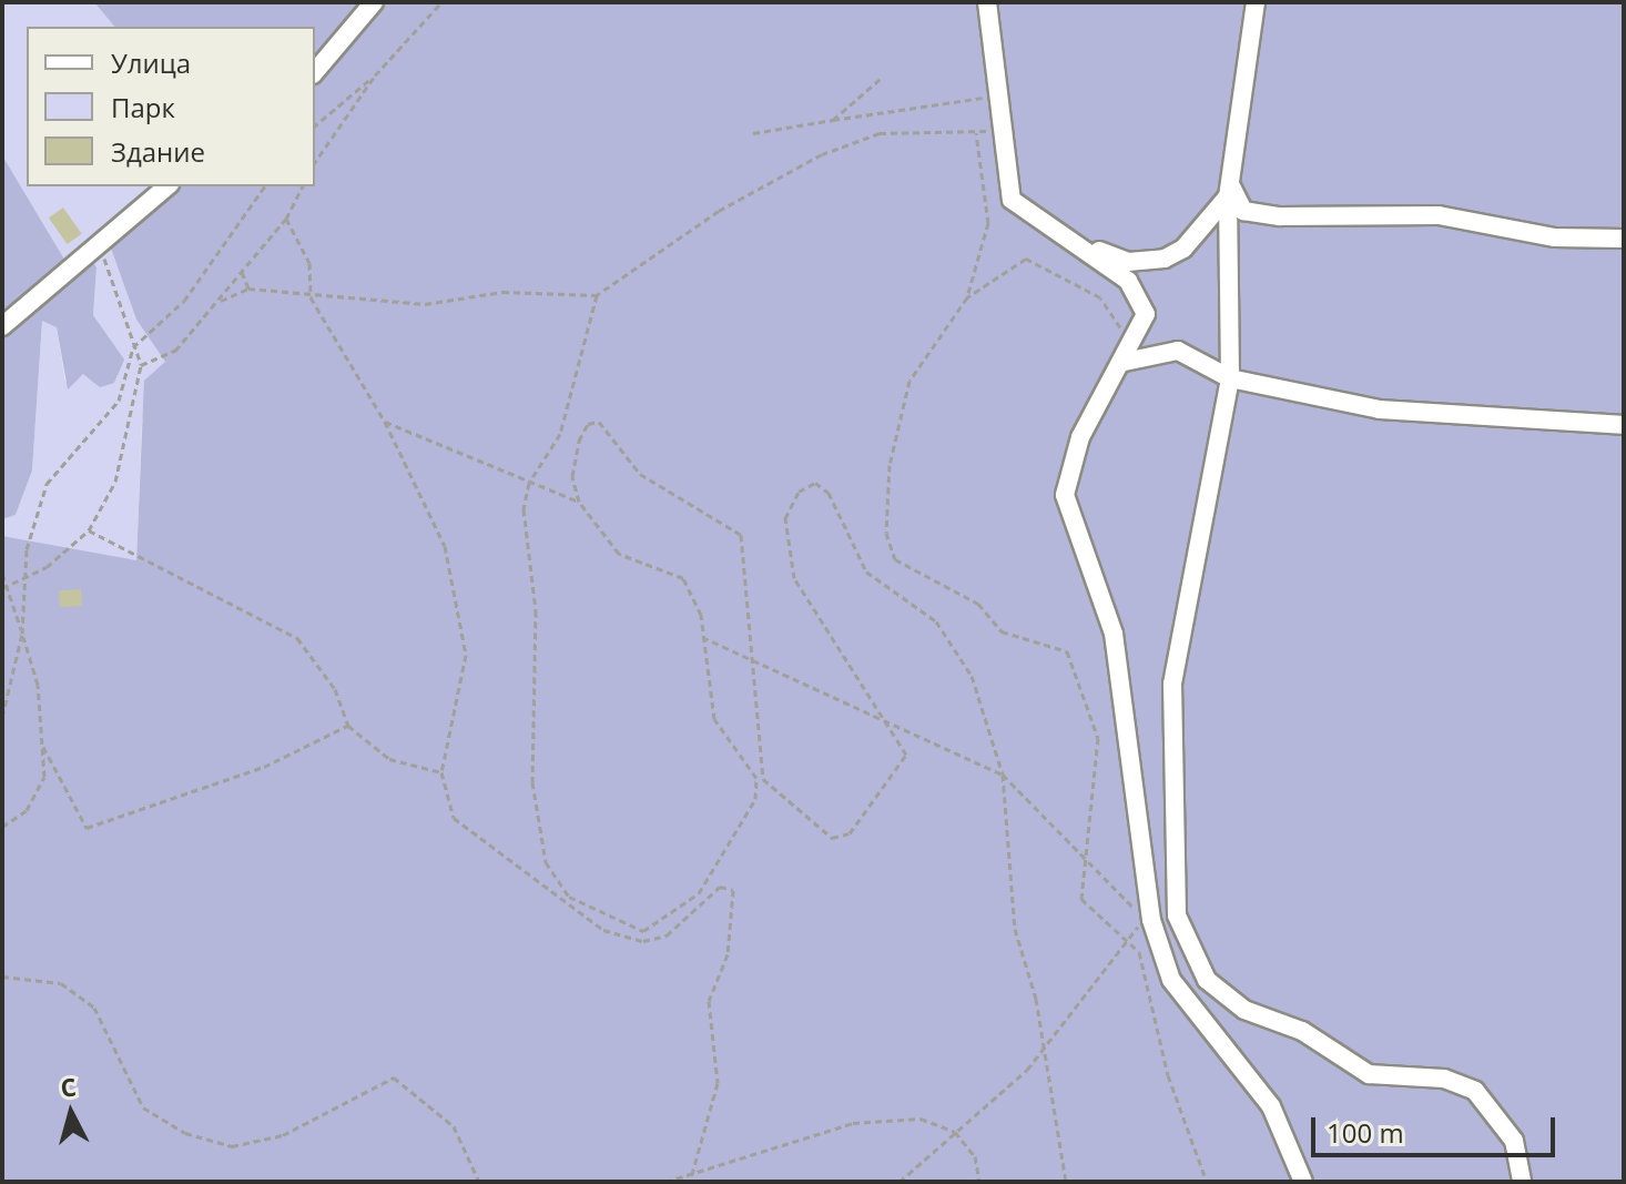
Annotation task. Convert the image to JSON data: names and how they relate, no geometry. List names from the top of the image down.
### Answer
{
  "legend": ["Улица", "Парк", "Здание"],
  "scale_bar": "100 m",
  "north": "top"
}
